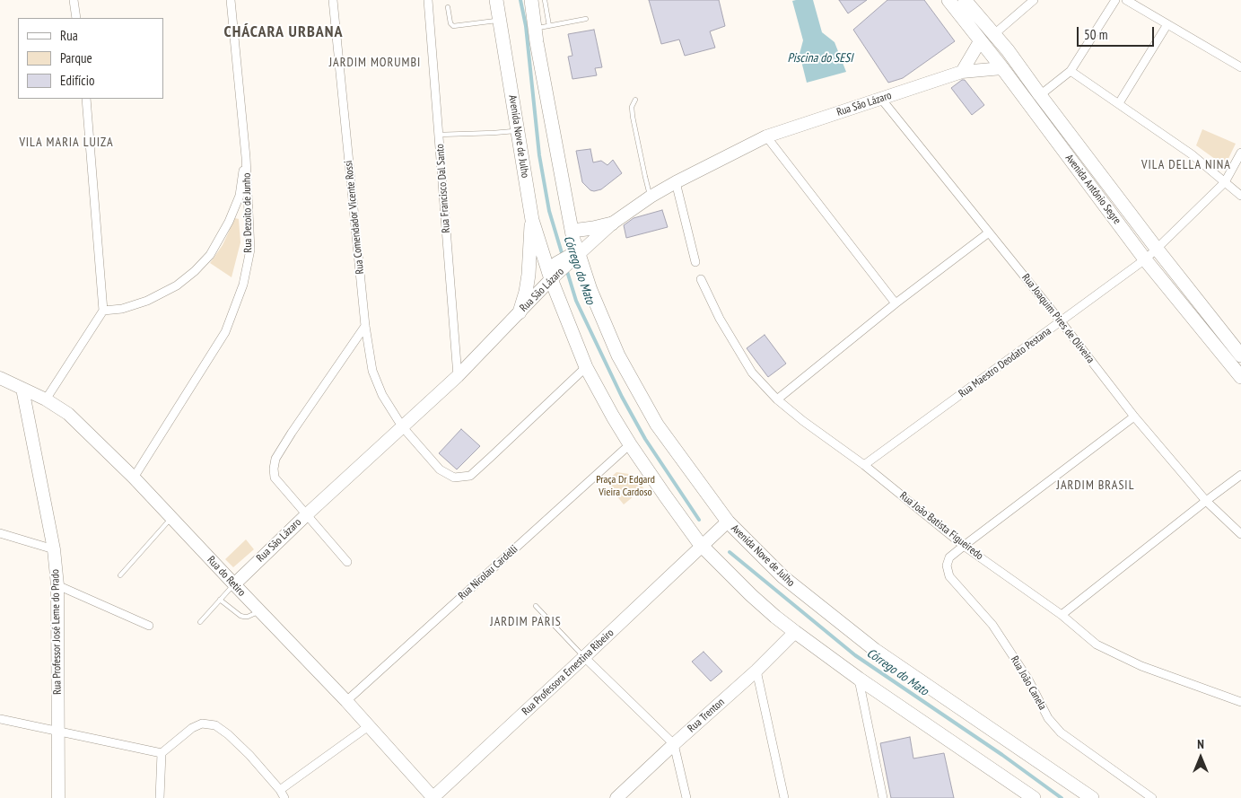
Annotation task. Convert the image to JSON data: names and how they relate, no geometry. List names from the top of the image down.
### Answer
{
  "streets": {
    "main road": [
      "Rua São Lázaro",
      "Avenida Nove de Julho",
      "Avenida Antônio Segre",
      "Rua do Retiro",
      "Rua Professor José Leme do Prado",
      "Rua Professora Ernestina Ribeiro",
      "Rua Trenton"
    ],
    "street": [
      "Rua Francisco Dal Santo",
      "Rua Dezoito de Junho",
      "Rua Comendador Vicente Rossi",
      "Rua Joaquim Pires de Oliveira",
      "Rua Maestro Deodato Pestana",
      "Rua João Batista Figueiredo",
      "Rua Nicolau Cardelli",
      "Rua João Canela"
    ]
  },
  "crossings": [
    ["Rua São Lázaro", "Avenida Nove de Julho"],
    ["Rua São Lázaro", "Rua Francisco Dal Santo"],
    ["Rua São Lázaro", "Avenida Antônio Segre"],
    ["Rua São Lázaro", "Rua Comendador Vicente Rossi"],
    ["Rua São Lázaro", "Rua Joaquim Pires de Oliveira"],
    ["Rua São Lázaro", "Rua do Retiro"],
    ["Avenida Nove de Julho", "Rua Comendador Vicente Rossi"],
    ["Avenida Nove de Julho", "Rua Nicolau Cardelli"],
    ["Avenida Nove de Julho", "Rua Professora Ernestina Ribeiro"],
    ["Avenida Nove de Julho", "Rua Trenton"],
    ["Avenida Antônio Segre", "Rua Maestro Deodato Pestana"],
    ["Rua Dezoito de Junho", "Rua do Retiro"],
    ["Rua Joaquim Pires de Oliveira", "Rua Maestro Deodato Pestana"],
    ["Rua Maestro Deodato Pestana", "Rua João Batista Figueiredo"],
    ["Rua João Batista Figueiredo", "Rua João Canela"],
    ["Rua Nicolau Cardelli", "Rua do Retiro"],
    ["Rua do Retiro", "Rua Professor José Leme do Prado"],
    ["Rua do Retiro", "Rua Professora Ernestina Ribeiro"]
  ],
  "districts": [
    "CHÁCARA URBANA",
    "JARDIM MORUMBI",
    "VILA MARIA LUIZA",
    "VILA DELLA NINA",
    "JARDIM BRASIL",
    "JARDIM PARIS"
  ],
  "water": ["Piscina do SESI", "Córrego do Mato"],
  "parks": ["Praça Dr Edgard Vieira Cardoso"],
  "legend": ["Rua", "Parque", "Edifício"],
  "scale_bar": "50 m",
  "north": "top"
}
